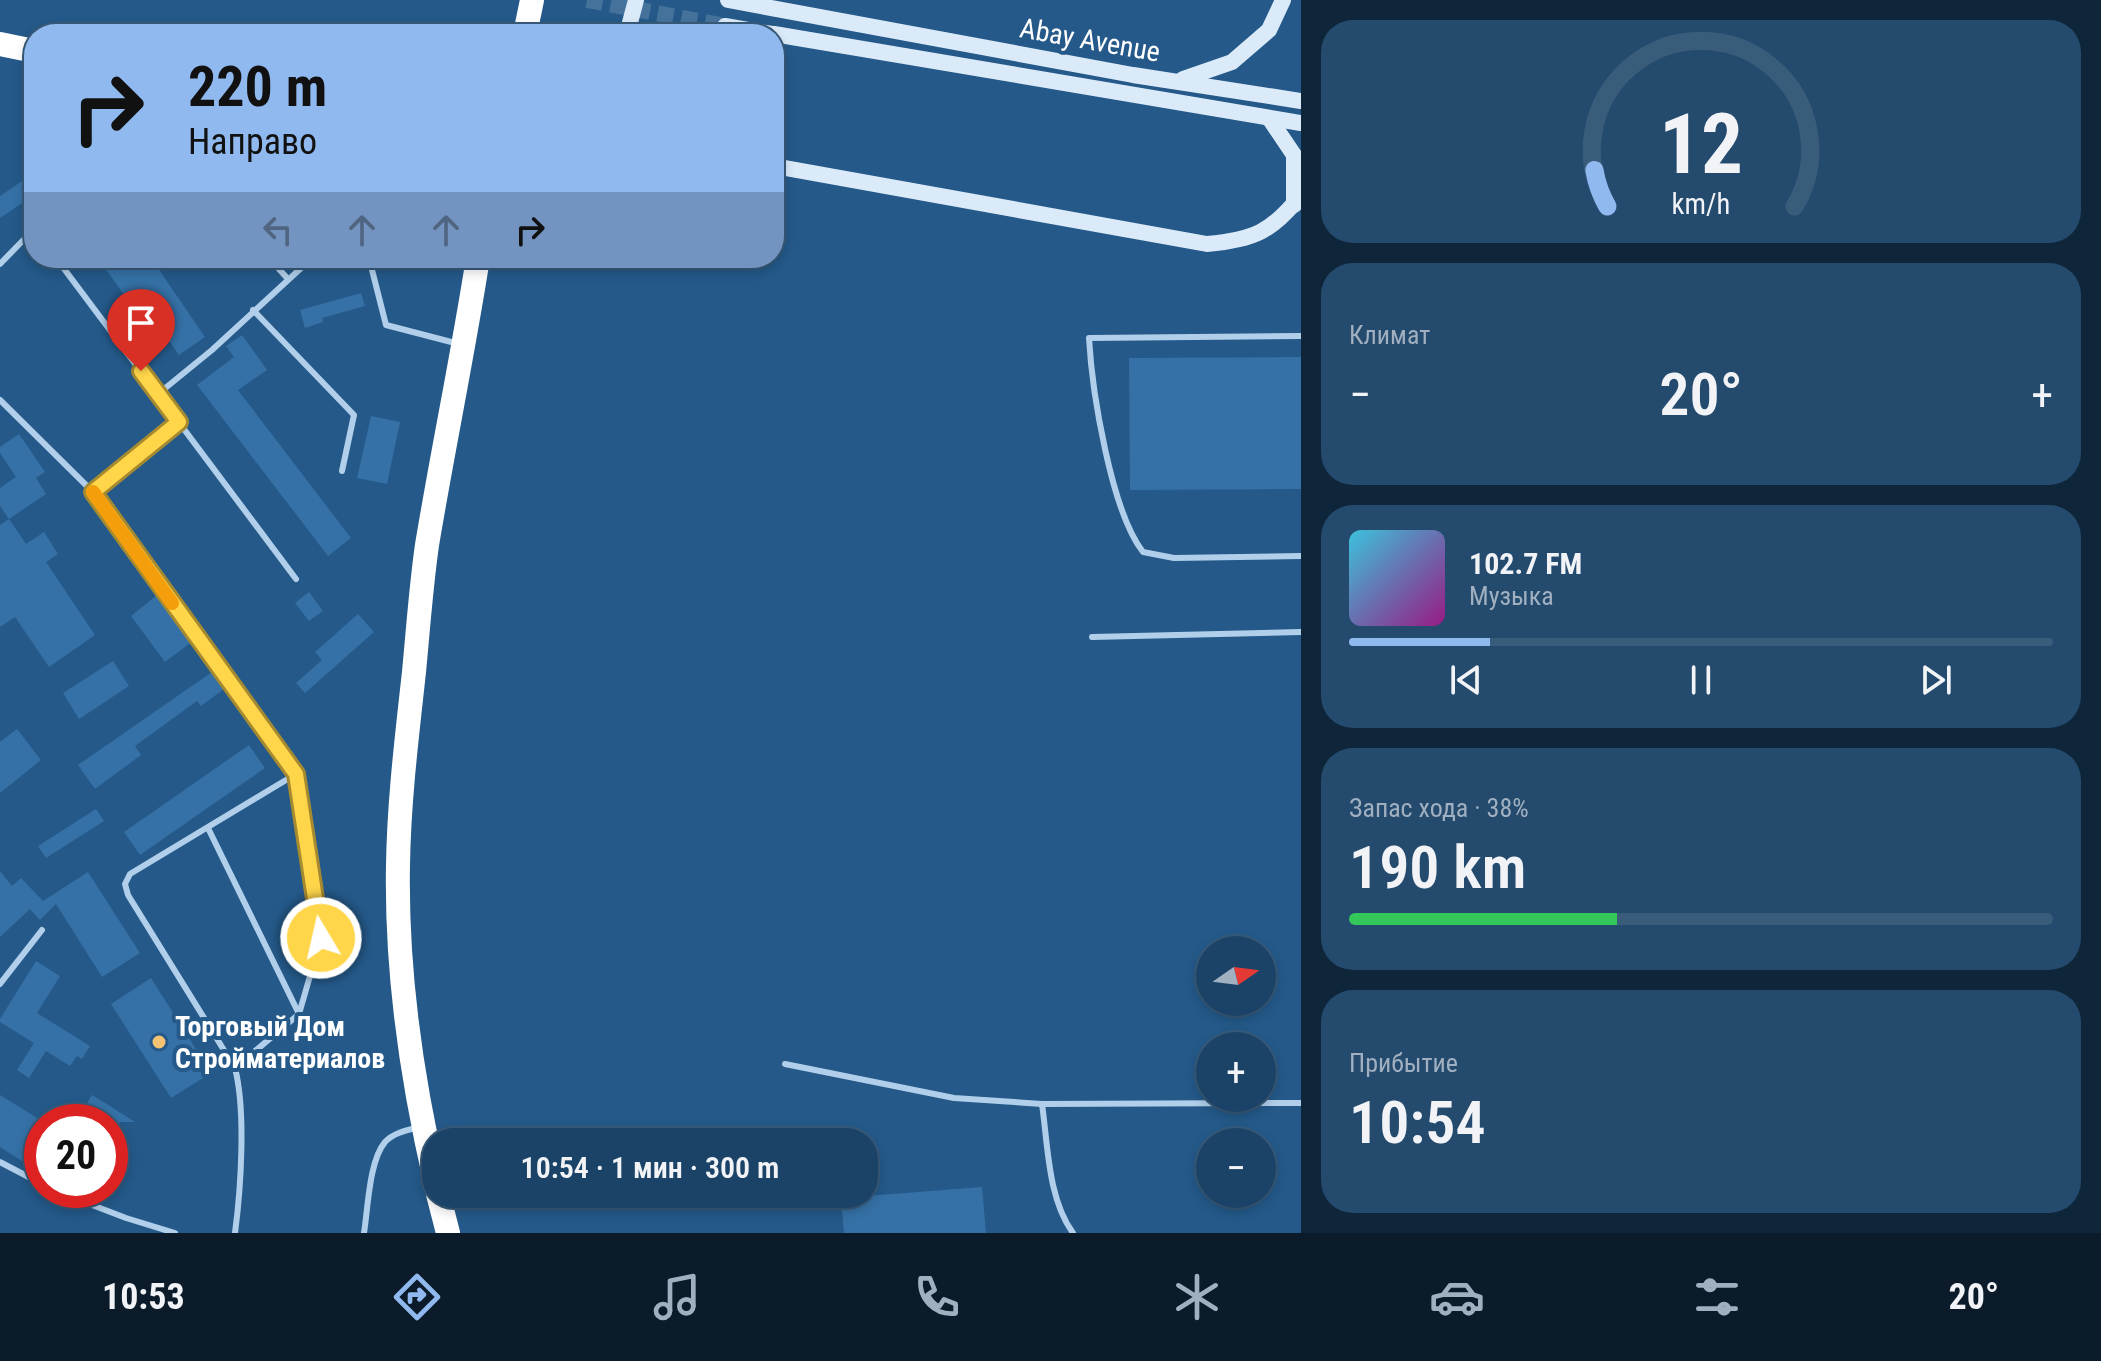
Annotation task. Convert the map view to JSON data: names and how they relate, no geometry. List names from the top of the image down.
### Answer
{
  "streets": {
    "main road": ["Abay Avenue"]
  },
  "places": ["Торговый Дом Стройматериалов"],
  "north": "right",
  "page": {
    "turn": ["220 m", "Направо"],
    "tile": [
      "Климат",
      ["Запас хода · 38%", "190 km"],
      ["Прибытие", "10:54"]
    ],
    "heat": ["−", "20°", "+"],
    "song": ["102.7 FM", "Музыка"],
    "map_buttons": ["+", "−"],
    "limit": "20",
    "trip": "10:54 · 1 мин · 300 m",
    "tabs": ["10:53", "20°"],
    "gauge": ["12", "km/h"]
  }
}
